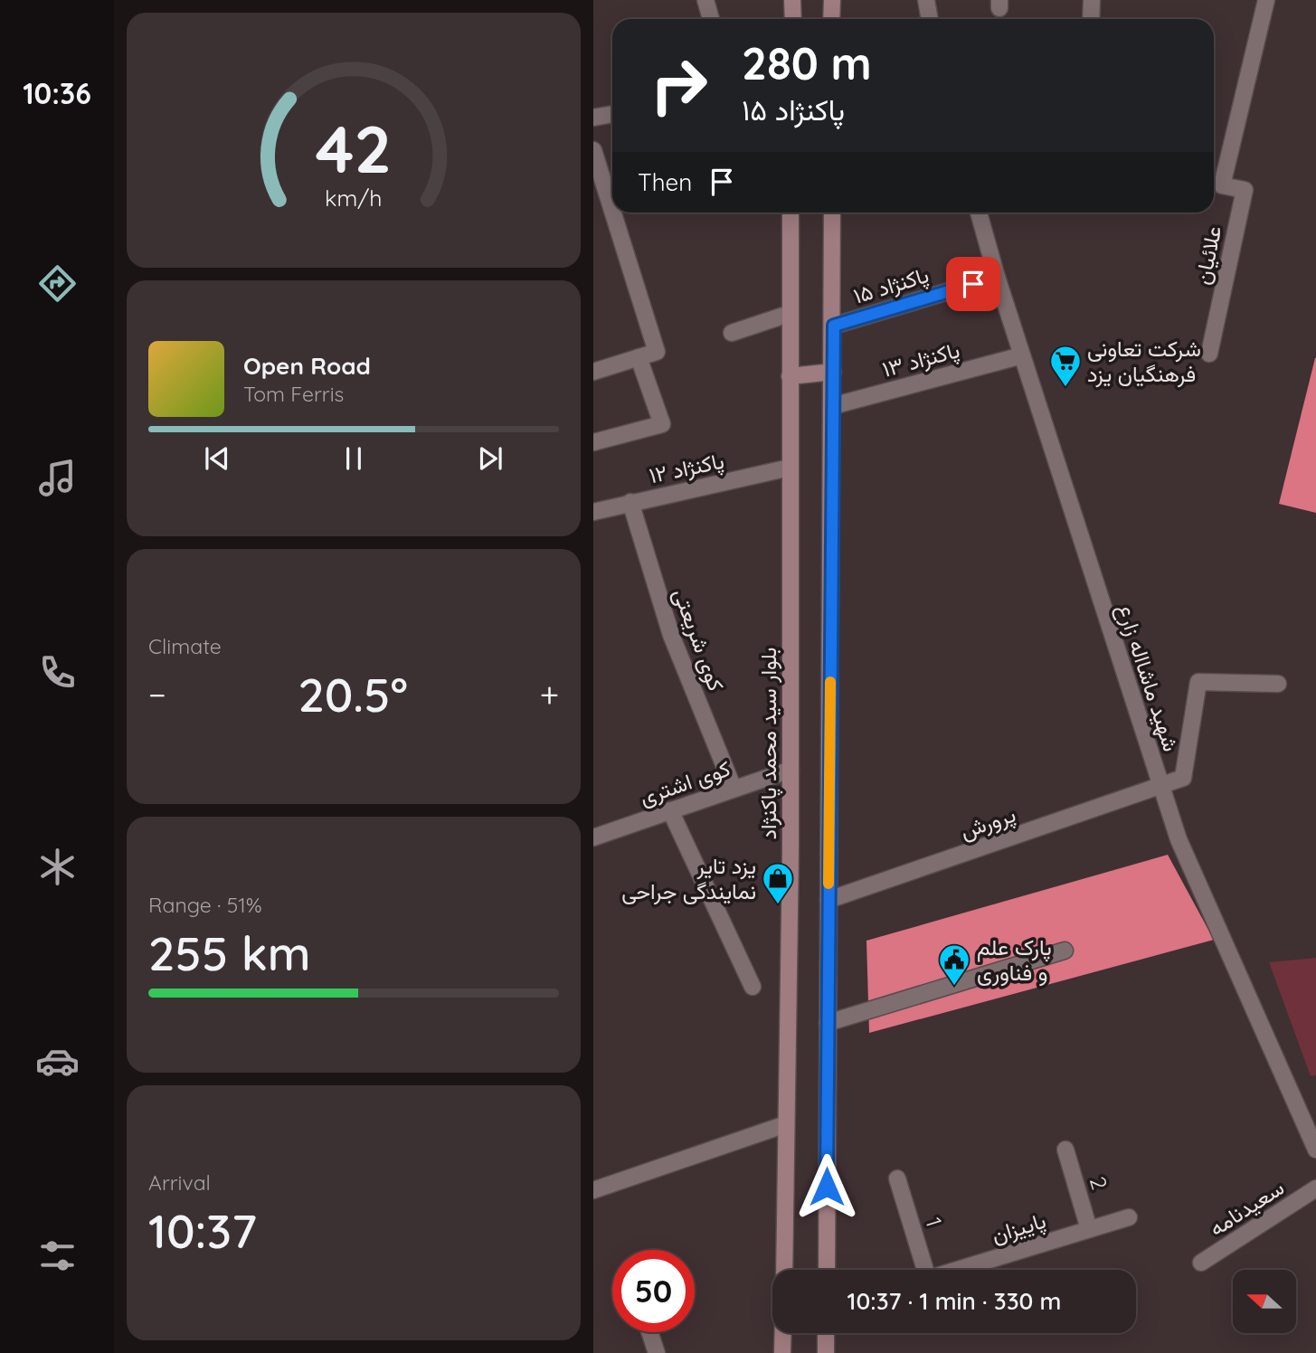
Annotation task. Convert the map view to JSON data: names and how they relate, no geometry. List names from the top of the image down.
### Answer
{
  "streets": {
    "main road": ["بلوار سید محمد پاکنژاد"],
    "street": [
      "علائیان",
      "پاکنژاد ۱۵",
      "پاکنژاد ۱۳",
      "پاکنژاد ۱۲",
      "کوی شریعتی",
      "شهید ماشااله زارع",
      "کوی اشتری",
      "پرورش",
      "2",
      "سعیدنامه",
      "1",
      "پاییزان"
    ]
  },
  "crossings": [
    ["پاکنژاد ۱۵", "شهید ماشااله زارع"],
    ["پاکنژاد ۱۳", "شهید ماشااله زارع"],
    ["پاکنژاد ۱۲", "کوی شریعتی"],
    ["پاکنژاد ۱۲", "بلوار سید محمد پاکنژاد"],
    ["کوی شریعتی", "کوی اشتری"],
    ["شهید ماشااله زارع", "پرورش"],
    ["بلوار سید محمد پاکنژاد", "کوی اشتری"],
    ["2", "پاییزان"]
  ],
  "places": {
    "supermarket": ["شرکت تعاونی فرهنگیان یزد"],
    "shop": ["یزد تایر نمایندگی جراحی"],
    "public building": ["پارک علم و فناوری"]
  },
  "north": "left",
  "page": {
    "tabs": "10:36",
    "turn": ["280 m", "پاکنژاد ۱۵"],
    "then": "Then",
    "song": ["Open Road", "Tom Ferris"],
    "tile": [
      "Climate",
      ["Range · 51%", "255 km"],
      ["Arrival", "10:37"]
    ],
    "heat": ["−", "20.5°", "+"],
    "limit": "50",
    "trip": "10:37 · 1 min · 330 m",
    "gauge": ["42", "km/h"]
  }
}
